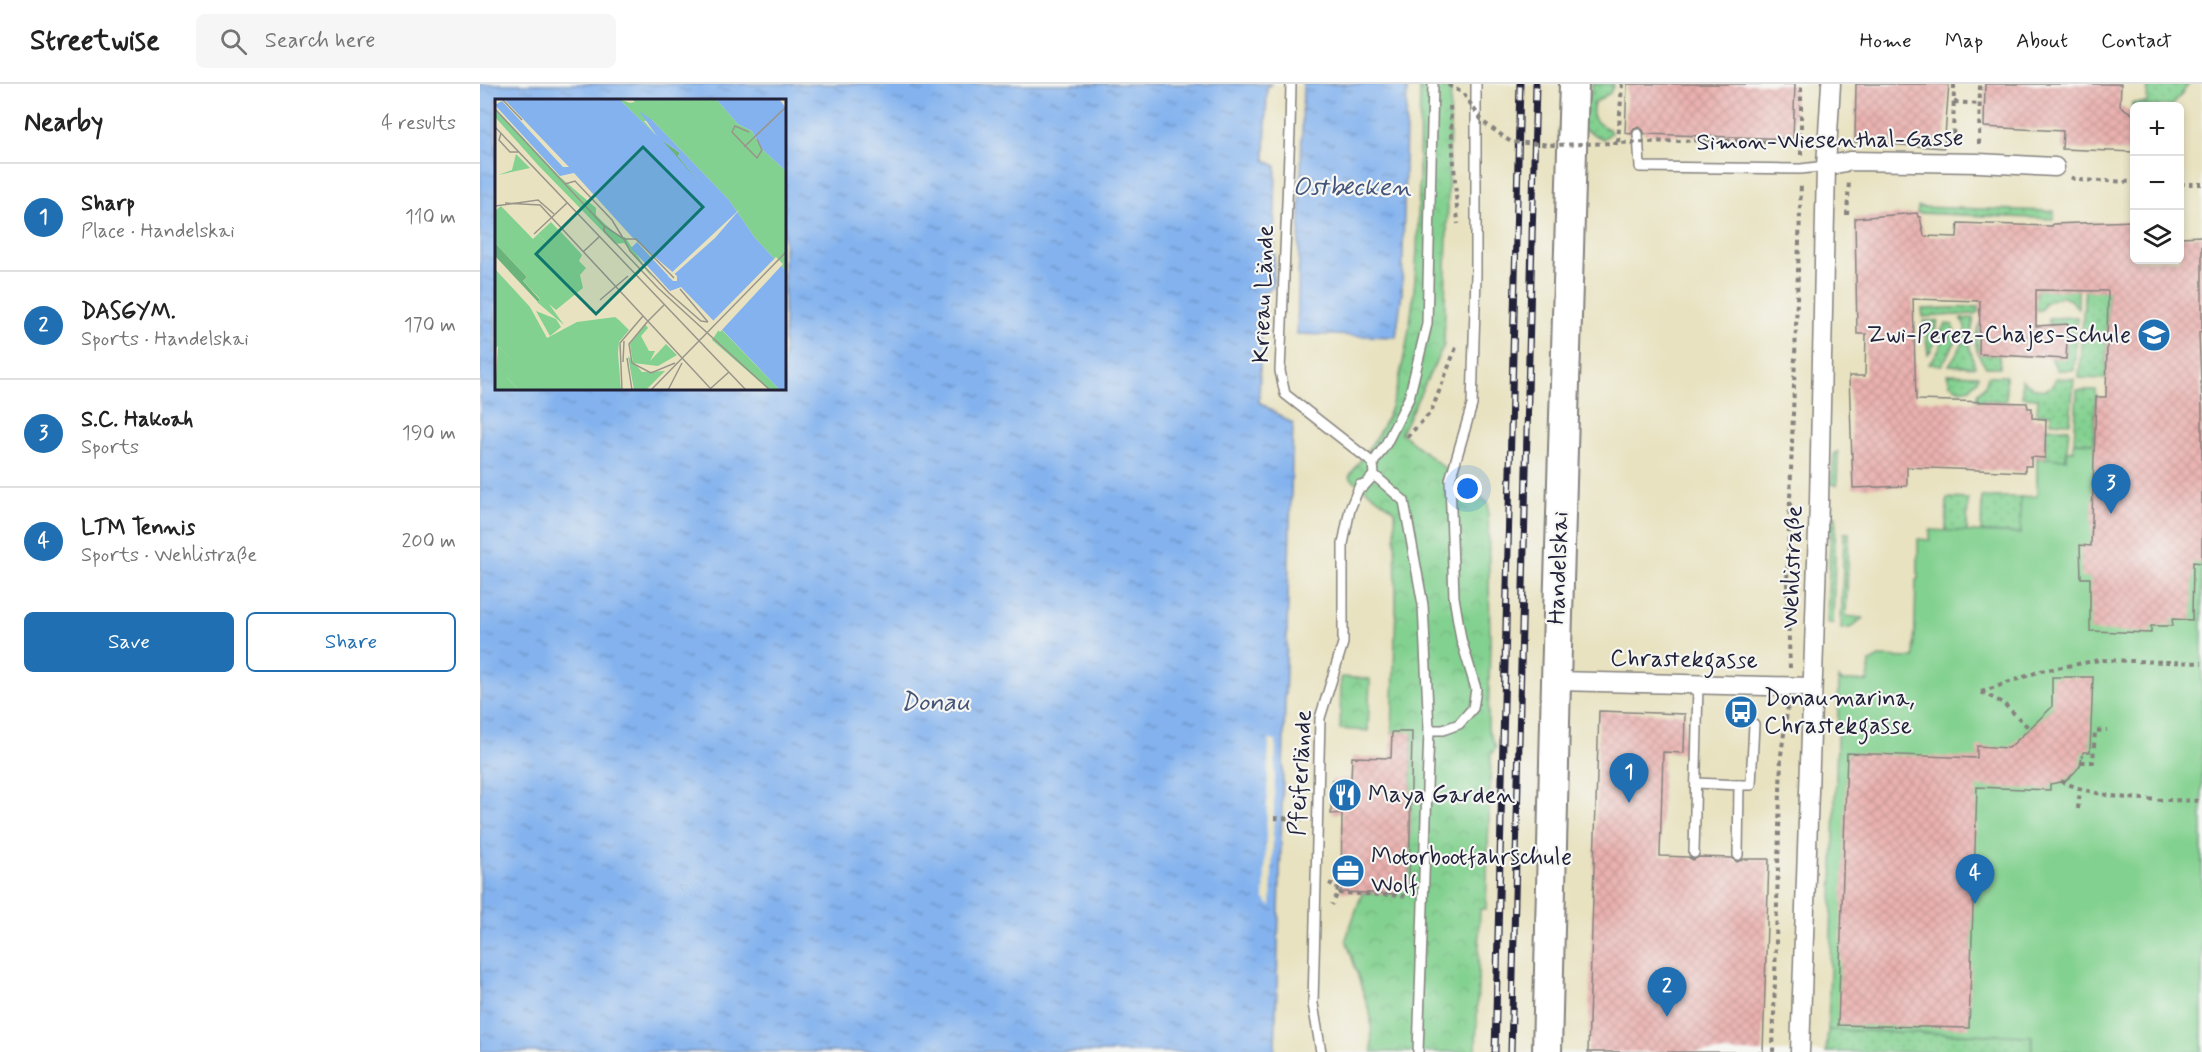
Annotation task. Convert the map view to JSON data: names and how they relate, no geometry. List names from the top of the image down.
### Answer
{
  "streets": {
    "main road": ["Handelskai"],
    "street": ["Simon-Wiesenthal-Gasse", "Wehlistraße", "Chrastekgasse"],
    "lane": ["Krieau Lände", "Pfeiferlände"]
  },
  "crossings": [
    ["Simon-Wiesenthal-Gasse", "Wehlistraße"],
    ["Wehlistraße", "Chrastekgasse"],
    ["Handelskai", "Chrastekgasse"]
  ],
  "water": ["Ostbecken", "Donau"],
  "places": {
    "school or university": ["Zwi-Perez-Chajes-Schule"],
    "bus stop": ["Donaumarina, Chrastekgasse"],
    "restaurant": ["Maya Garden"],
    "office": ["Motorbootfahrschule Wolf"]
  },
  "page": {
    "header": "Streetwise",
    "search": "Search here",
    "nav": [
      "Home",
      "Map",
      "About",
      "Contact"
    ],
    "heading": ["Nearby", "4 results"],
    "map_buttons": ["+", "−"],
    "list": [
      {
        "mark": "1",
        "name": "Sharp",
        "note": "Place · Handelskai",
        "value": "110 m"
      },
      {
        "mark": "2",
        "name": "DASGYM.",
        "note": "Sports · Handelskai",
        "value": "170 m"
      },
      {
        "mark": "3",
        "name": "S.C. Hakoah",
        "note": "Sports",
        "value": "190 m"
      },
      {
        "mark": "4",
        "name": "LTM Tennis",
        "note": "Sports · Wehlistraße",
        "value": "200 m"
      }
    ],
    "pins": [
      "3",
      "1",
      "4",
      "2"
    ],
    "buttons": ["Save", "Share"]
  }
}
